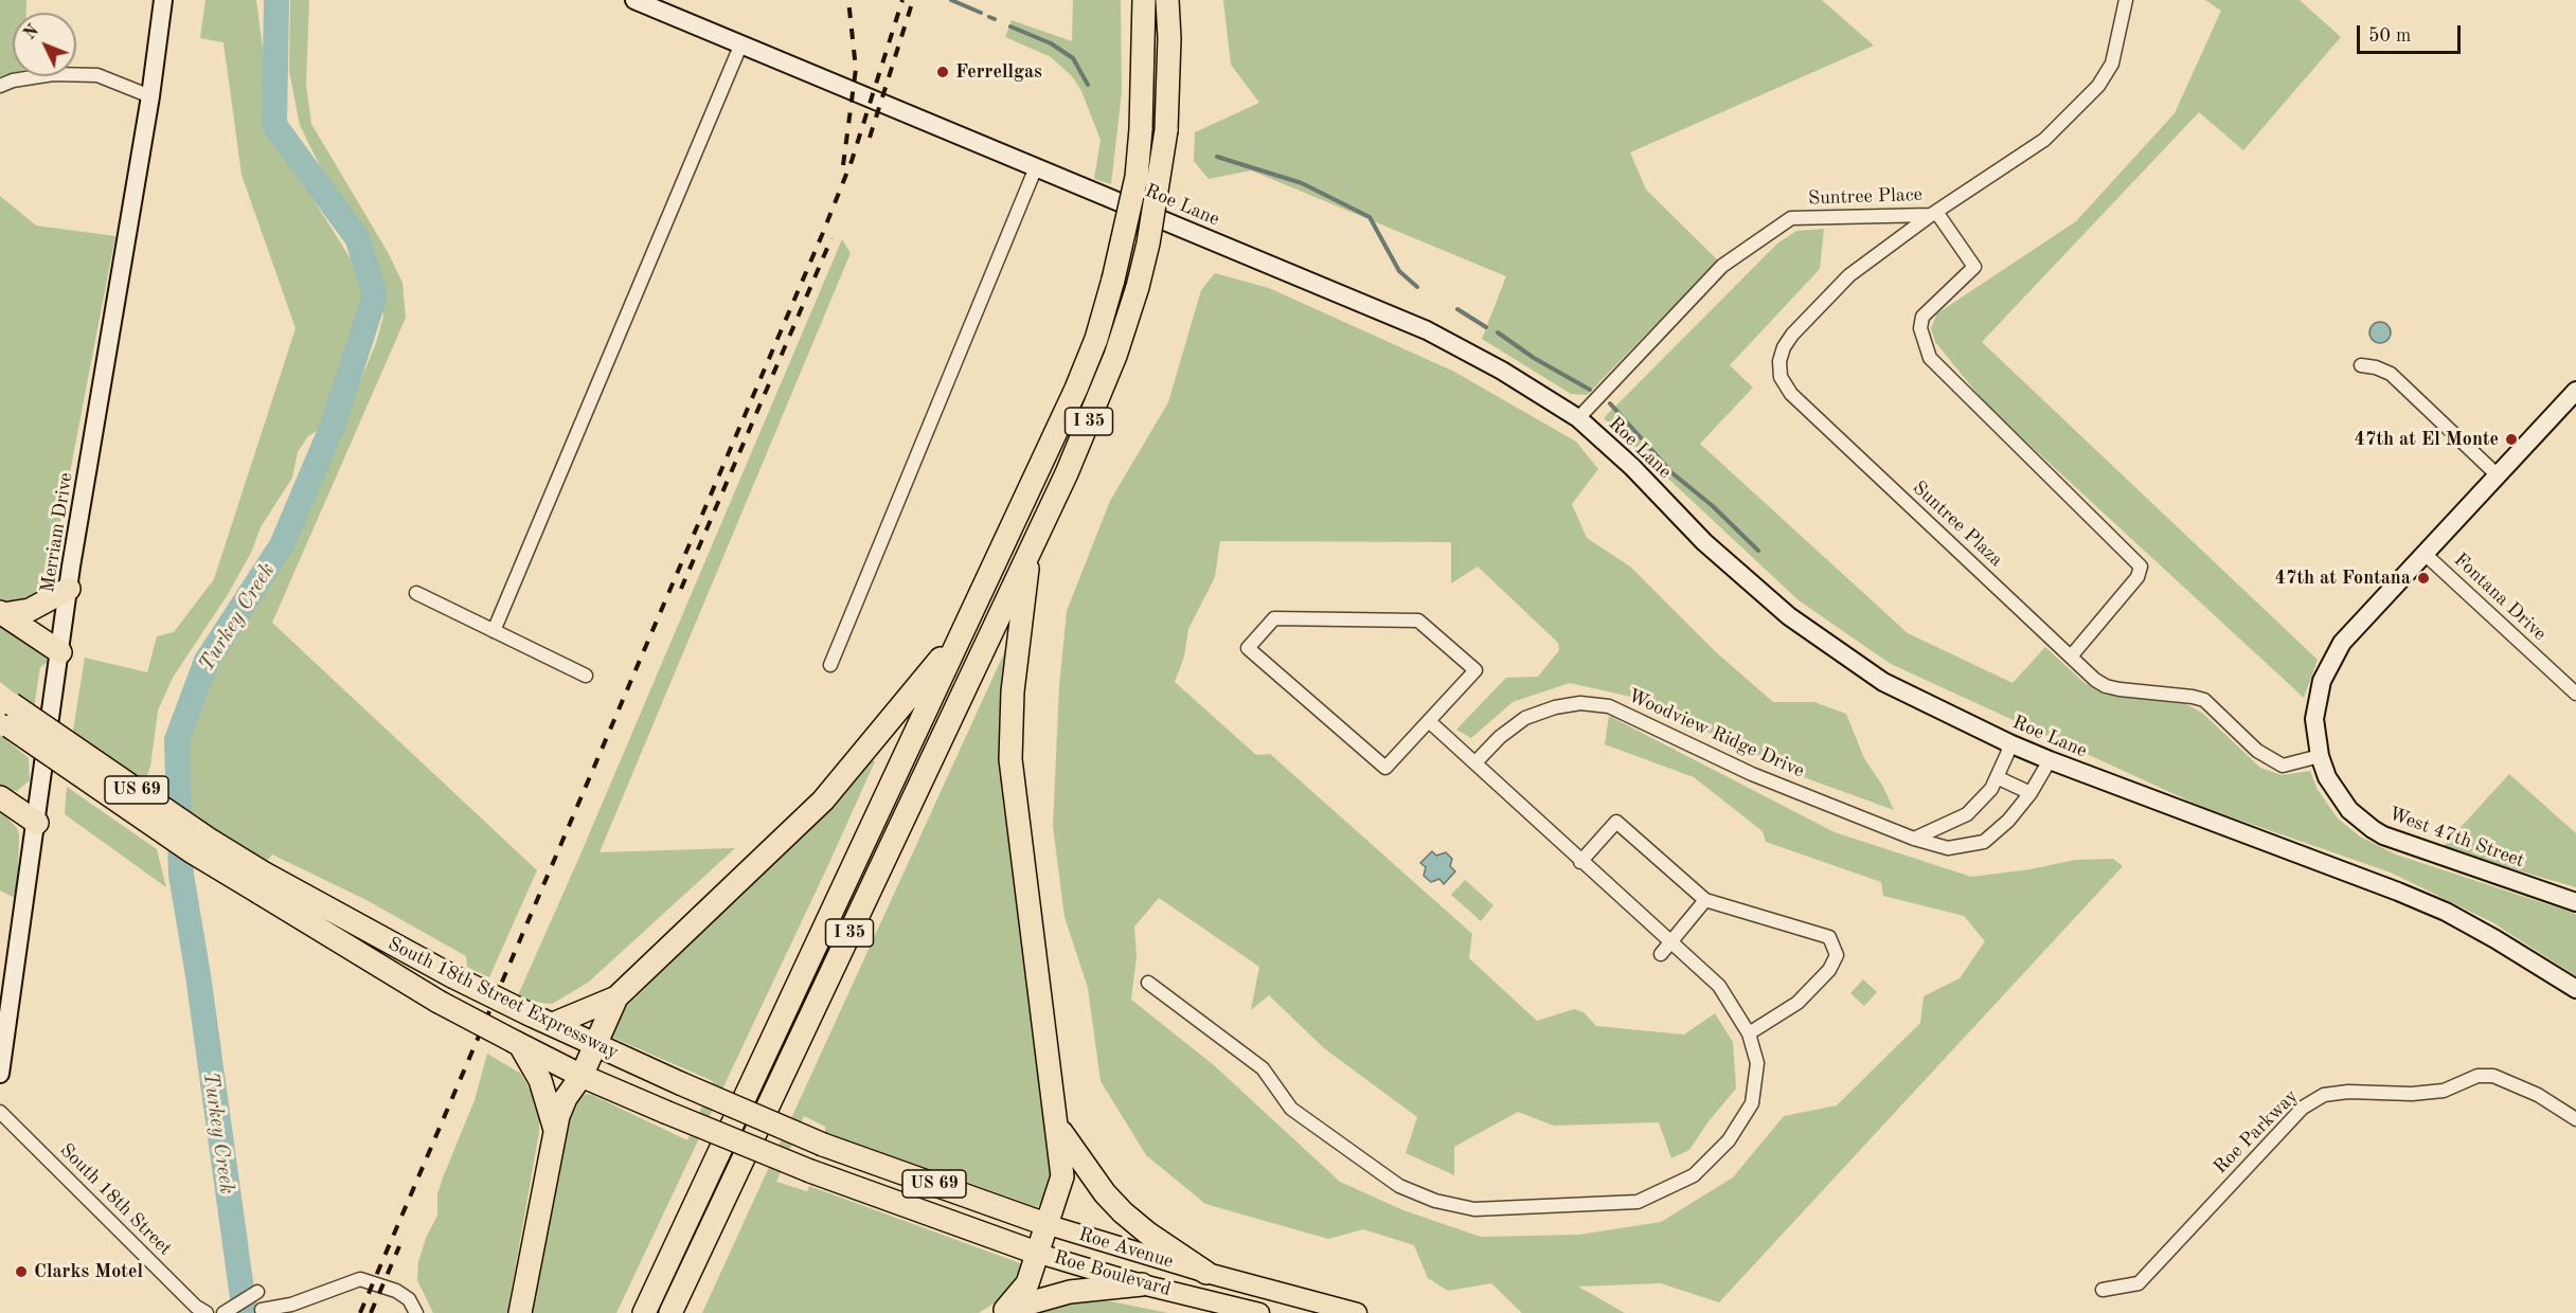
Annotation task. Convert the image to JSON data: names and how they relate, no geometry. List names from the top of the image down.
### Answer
{
  "streets": {
    "highway": ["I 35", "US 69", "South 18th Street Expressway"],
    "main road": ["Roe Avenue", "Roe Boulevard"],
    "street": [
      "Suntree Place",
      "Roe Lane",
      "Suntree Plaza",
      "Merriam Drive",
      "Fontana Drive",
      "Woodview Ridge Drive",
      "West 47th Street",
      "Roe Parkway",
      "South 18th Street"
    ]
  },
  "crossings": [
    ["Suntree Place", "Roe Lane"],
    ["Suntree Place", "Suntree Plaza"],
    ["Roe Lane", "Woodview Ridge Drive"],
    ["Suntree Plaza", "West 47th Street"],
    ["Fontana Drive", "West 47th Street"],
    ["South 18th Street Expressway", "Roe Avenue"],
    ["South 18th Street Expressway", "Roe Boulevard"]
  ],
  "water": ["Turkey Creek"],
  "places": [
    "Ferrellgas",
    "47th at El Monte",
    "47th at Fontana",
    "Clarks Motel"
  ],
  "scale_bar": "50 m",
  "north": "top left"
}
